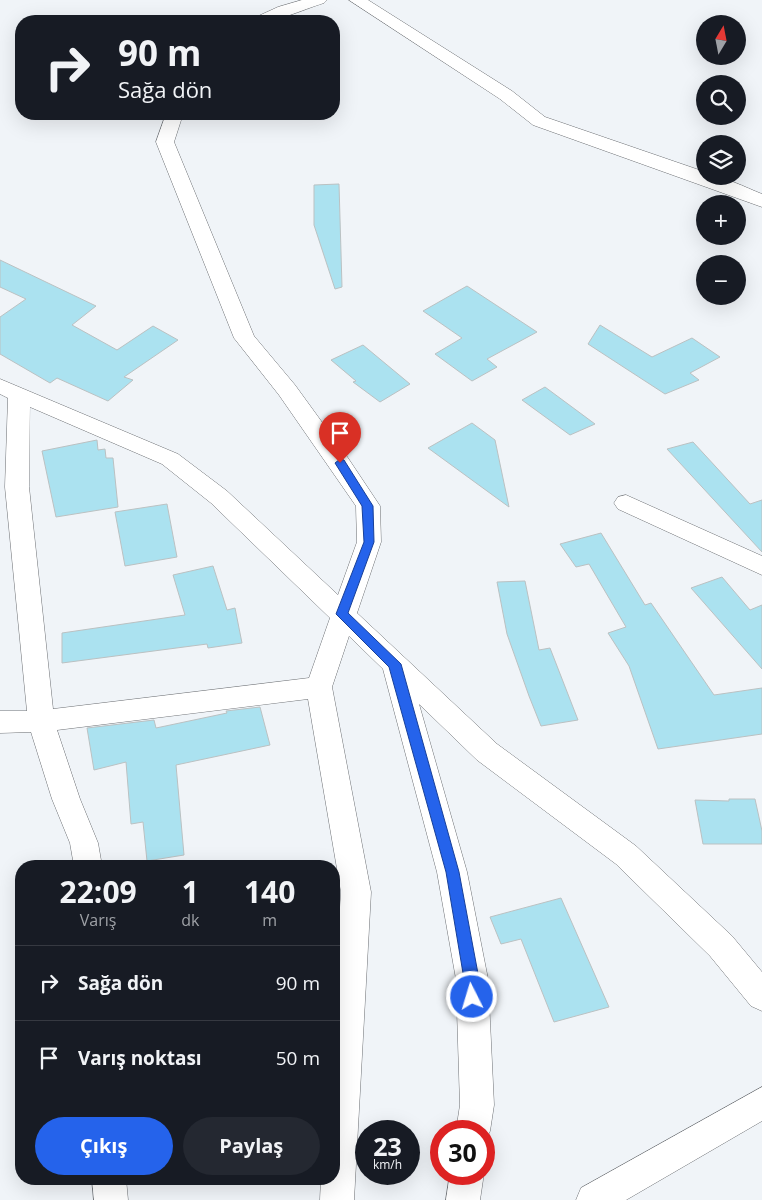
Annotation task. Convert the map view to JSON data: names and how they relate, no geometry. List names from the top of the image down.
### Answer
{
  "north": "top",
  "page": {
    "map_buttons": ["+", "−"],
    "turn": ["90 m", "Sağa dön"],
    "eta": [
      "22:09",
      "Varış",
      "1",
      "dk",
      "140",
      "m"
    ],
    "list": [
      {
        "name": "Sağa dön",
        "value": "90 m"
      },
      {
        "name": "Varış noktası",
        "value": "50 m"
      }
    ],
    "buttons": ["Çıkış", "Paylaş"],
    "speed": "23 km/h",
    "limit": "30"
  }
}
